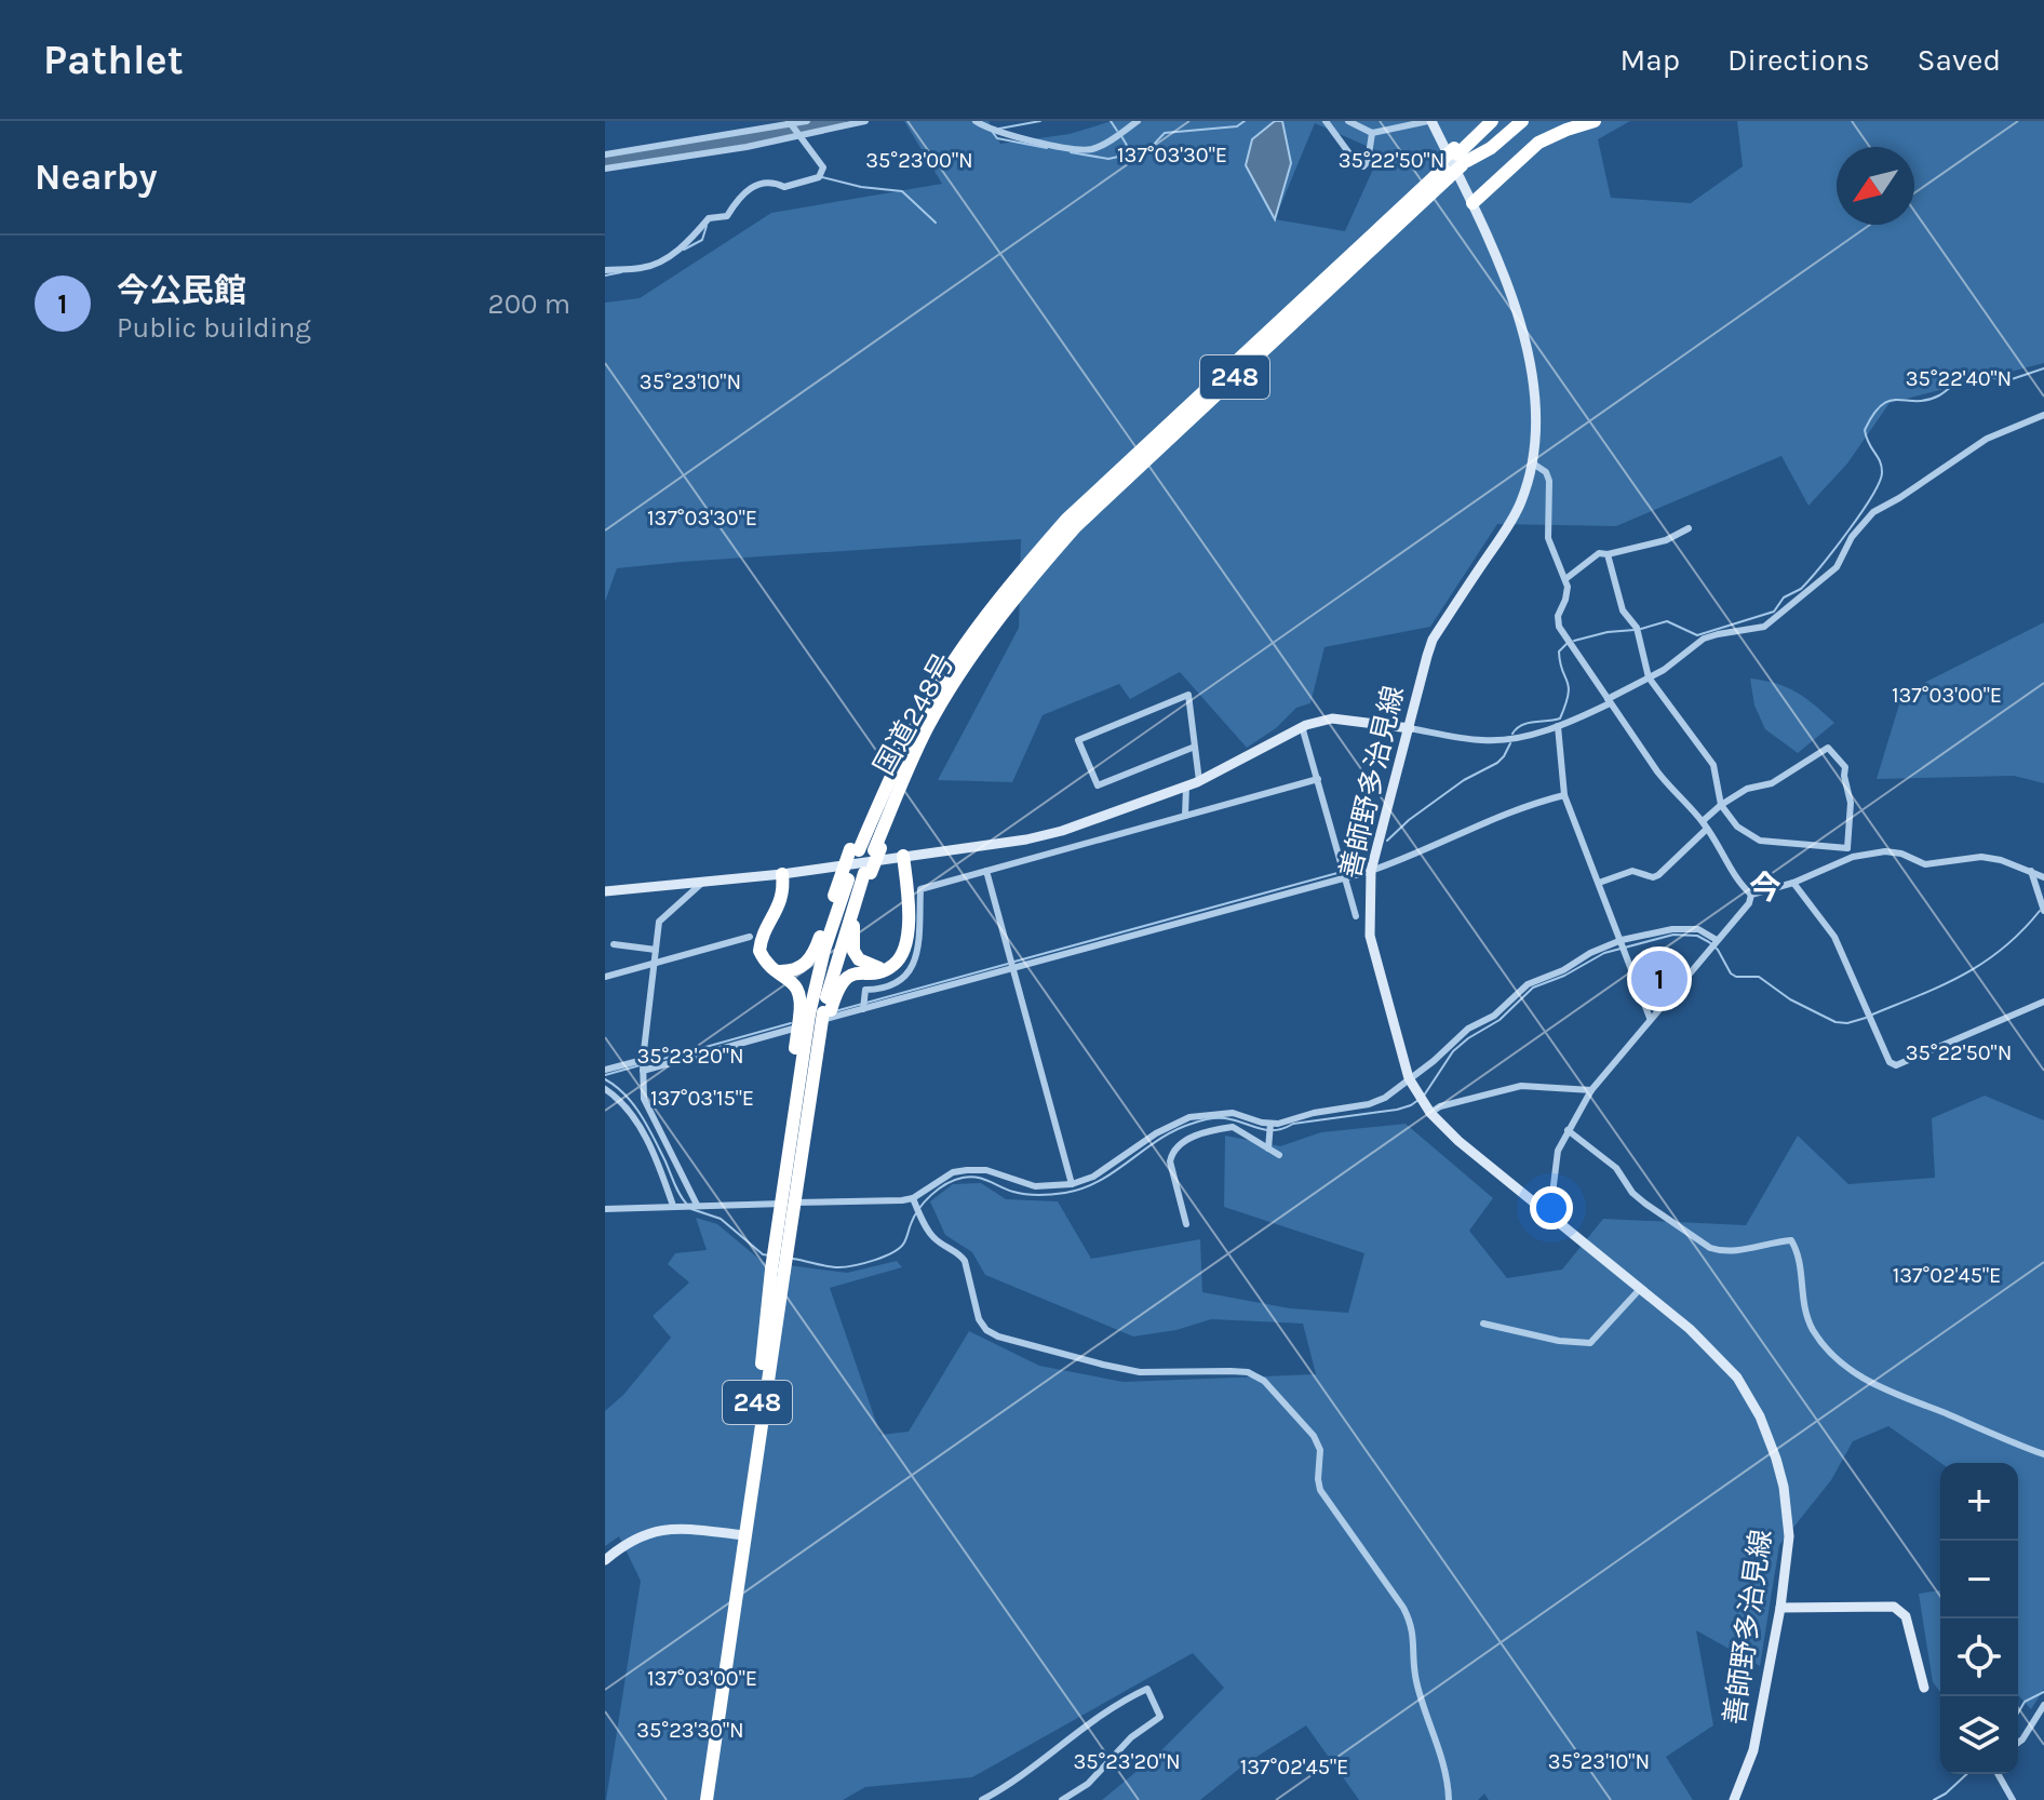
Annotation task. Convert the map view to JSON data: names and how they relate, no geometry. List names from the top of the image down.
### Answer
{
  "streets": {
    "highway": ["248", "国道248号"],
    "main road": ["善師野多治見線"]
  },
  "districts": ["今"],
  "north": "bottom left",
  "page": {
    "header": "Pathlet",
    "nav": ["Map", "Directions", "Saved"],
    "heading": "Nearby",
    "list": [
      {
        "mark": "1",
        "name": "今公民館",
        "note": "Public building",
        "value": "200 m"
      }
    ],
    "pins": "1",
    "map_buttons": ["+", "−"]
  },
  "coordinates": [
    "137°03'30\"E",
    "35°23'00\"N",
    "35°22'50\"N",
    "35°22'40\"N",
    "35°23'10\"N",
    "137°03'00\"E",
    "35°23'20\"N",
    "137°03'15\"E",
    "137°02'45\"E",
    "35°23'30\"N"
  ]
}
